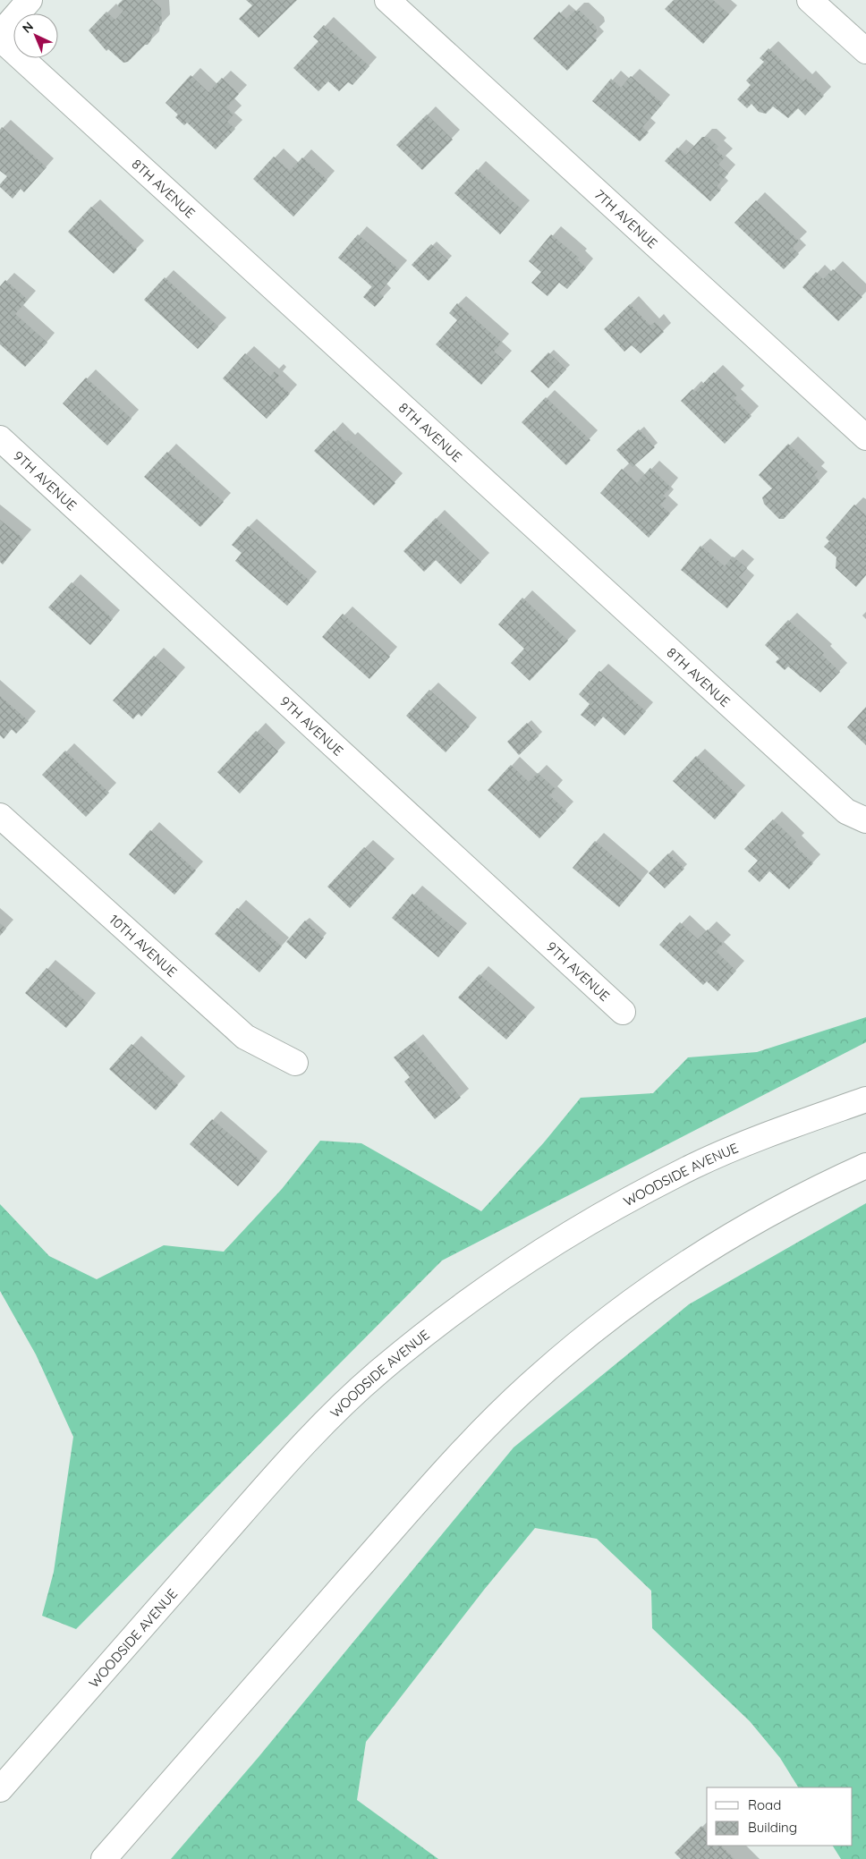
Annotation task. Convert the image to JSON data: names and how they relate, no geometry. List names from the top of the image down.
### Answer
{
  "streets": {
    "street": [
      "8TH AVENUE",
      "7TH AVENUE",
      "9TH AVENUE",
      "10TH AVENUE",
      "WOODSIDE AVENUE"
    ]
  },
  "legend": ["Road", "Building"],
  "north": "top left"
}
